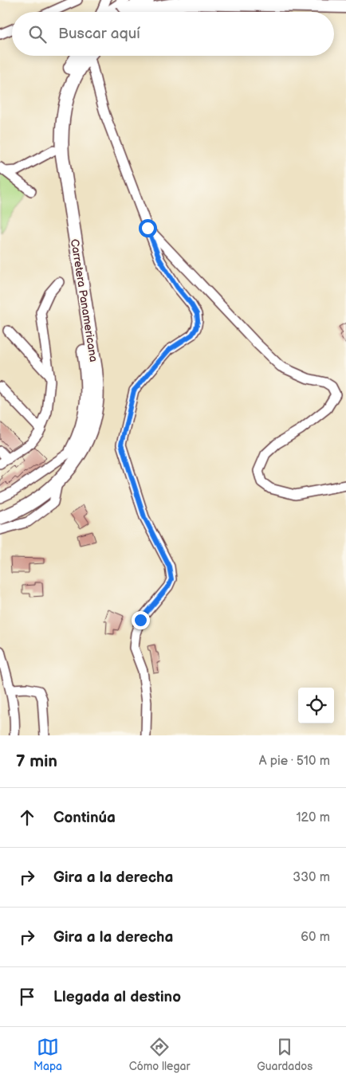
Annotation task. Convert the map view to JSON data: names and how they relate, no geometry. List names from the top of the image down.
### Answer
{
  "streets": {
    "highway": ["Carretera Panamericana"]
  },
  "page": {
    "search": "Buscar aquí",
    "heading": ["7 min", "A pie · 510 m"],
    "list": [
      ["Continúa", "120 m"],
      ["Gira a la derecha", "330 m"],
      ["Gira a la derecha", "60 m"],
      "Llegada al destino"
    ],
    "nav": ["Mapa", "Cómo llegar", "Guardados"]
  }
}
